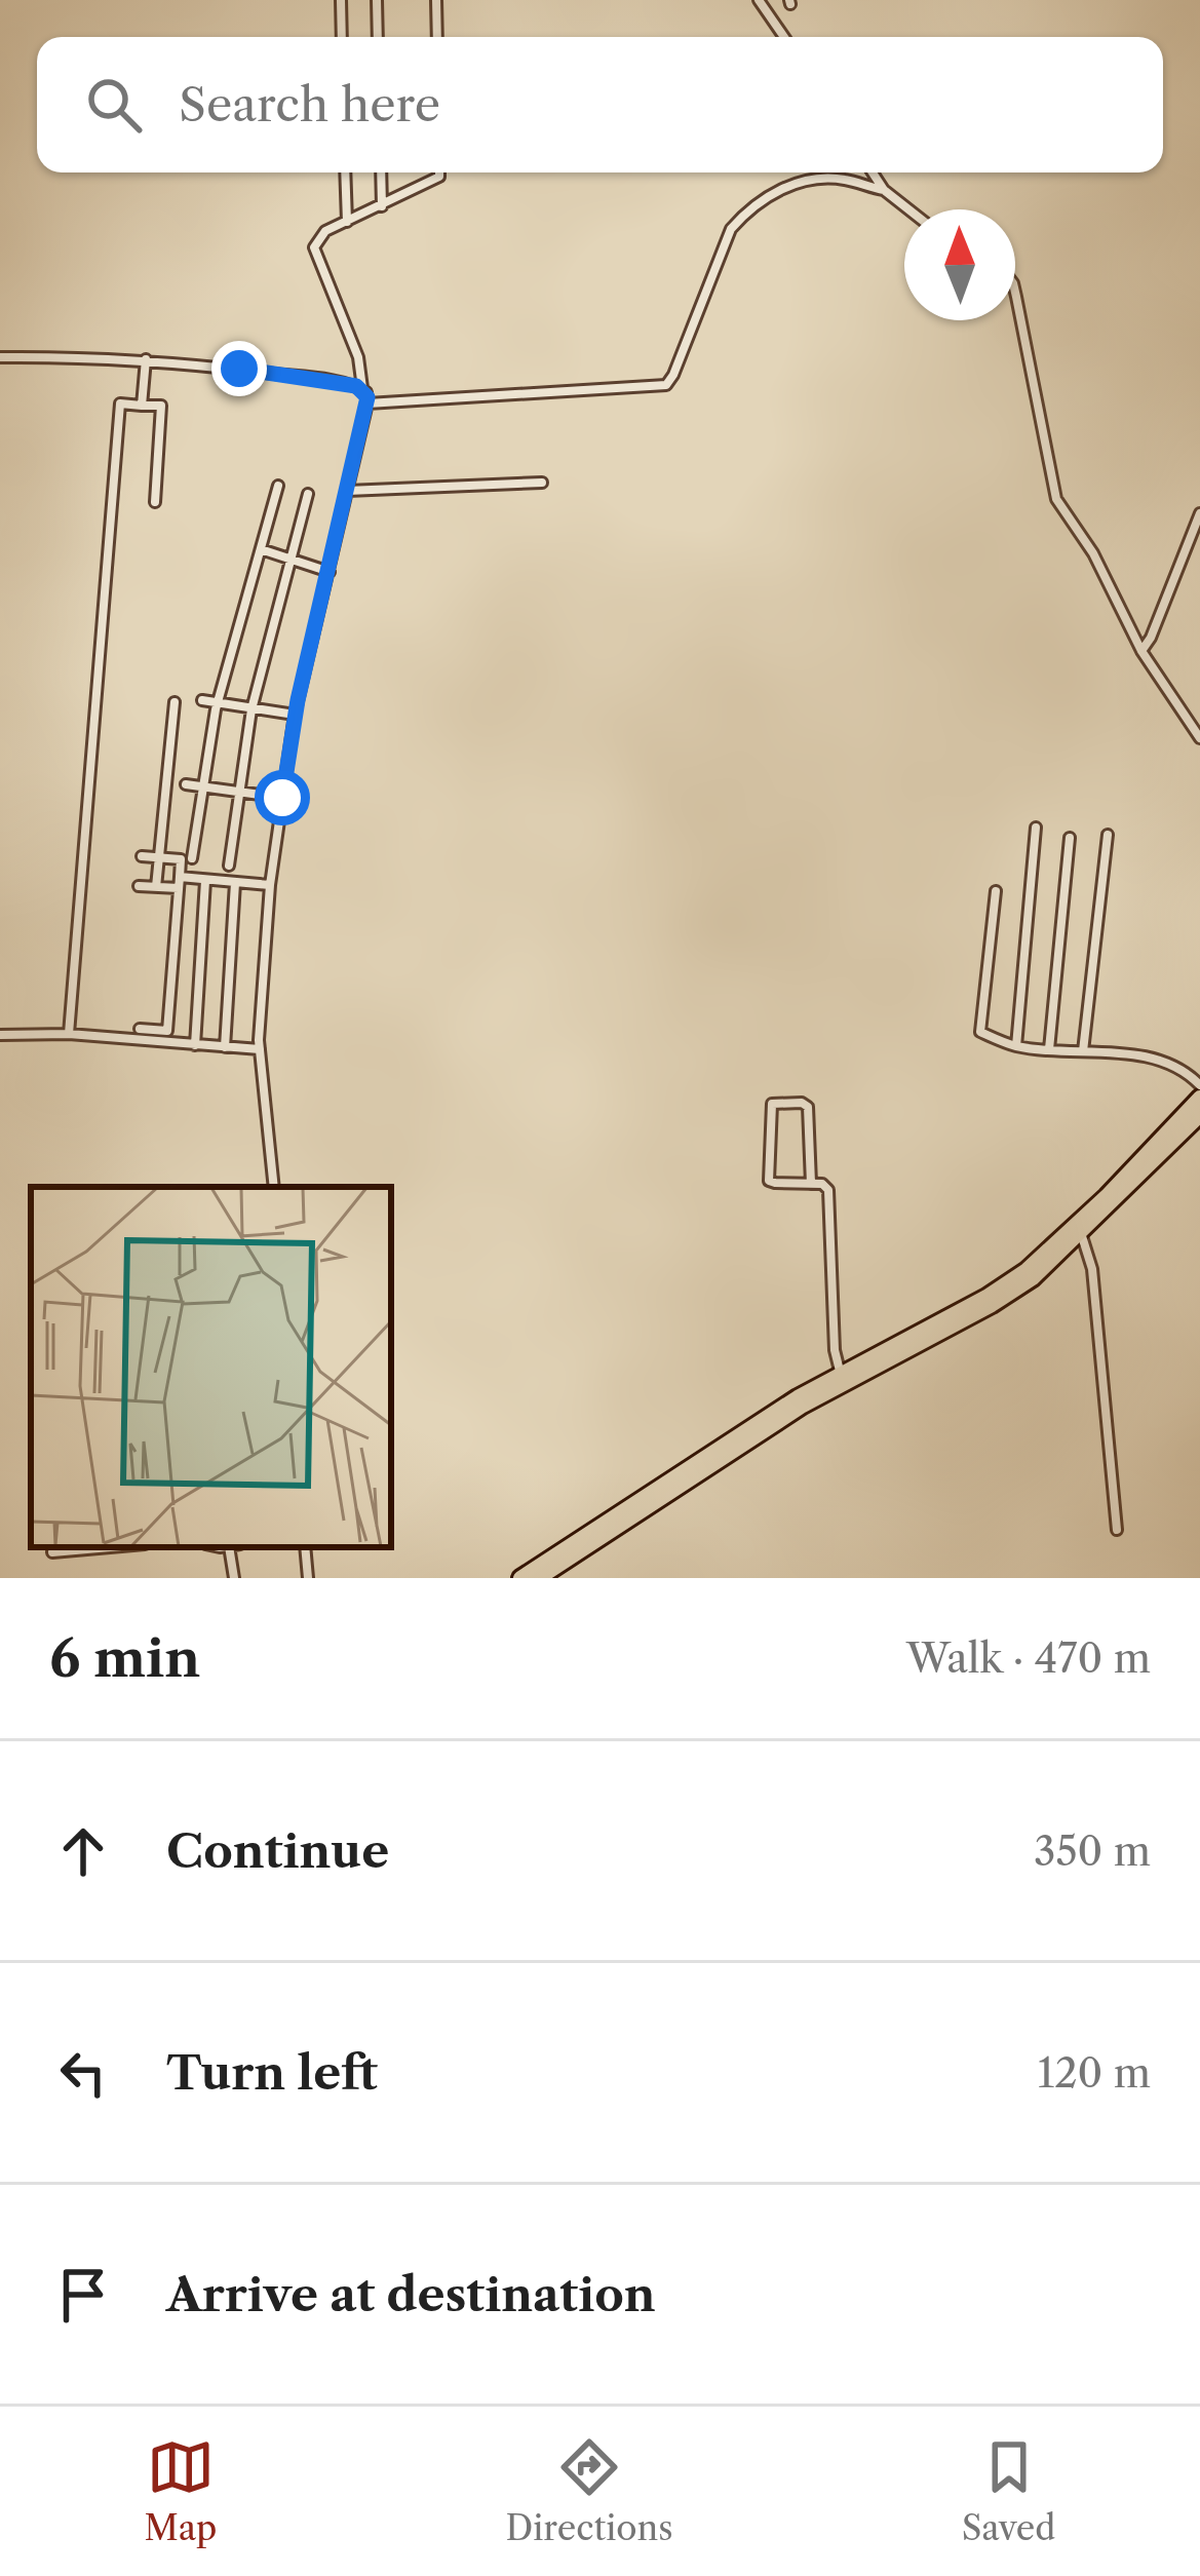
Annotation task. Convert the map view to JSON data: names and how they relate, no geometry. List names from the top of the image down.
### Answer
{
  "north": "top",
  "page": {
    "search": "Search here",
    "heading": ["6 min", "Walk · 470 m"],
    "list": [
      ["Continue", "350 m"],
      ["Turn left", "120 m"],
      "Arrive at destination"
    ],
    "nav": ["Map", "Directions", "Saved"]
  }
}
